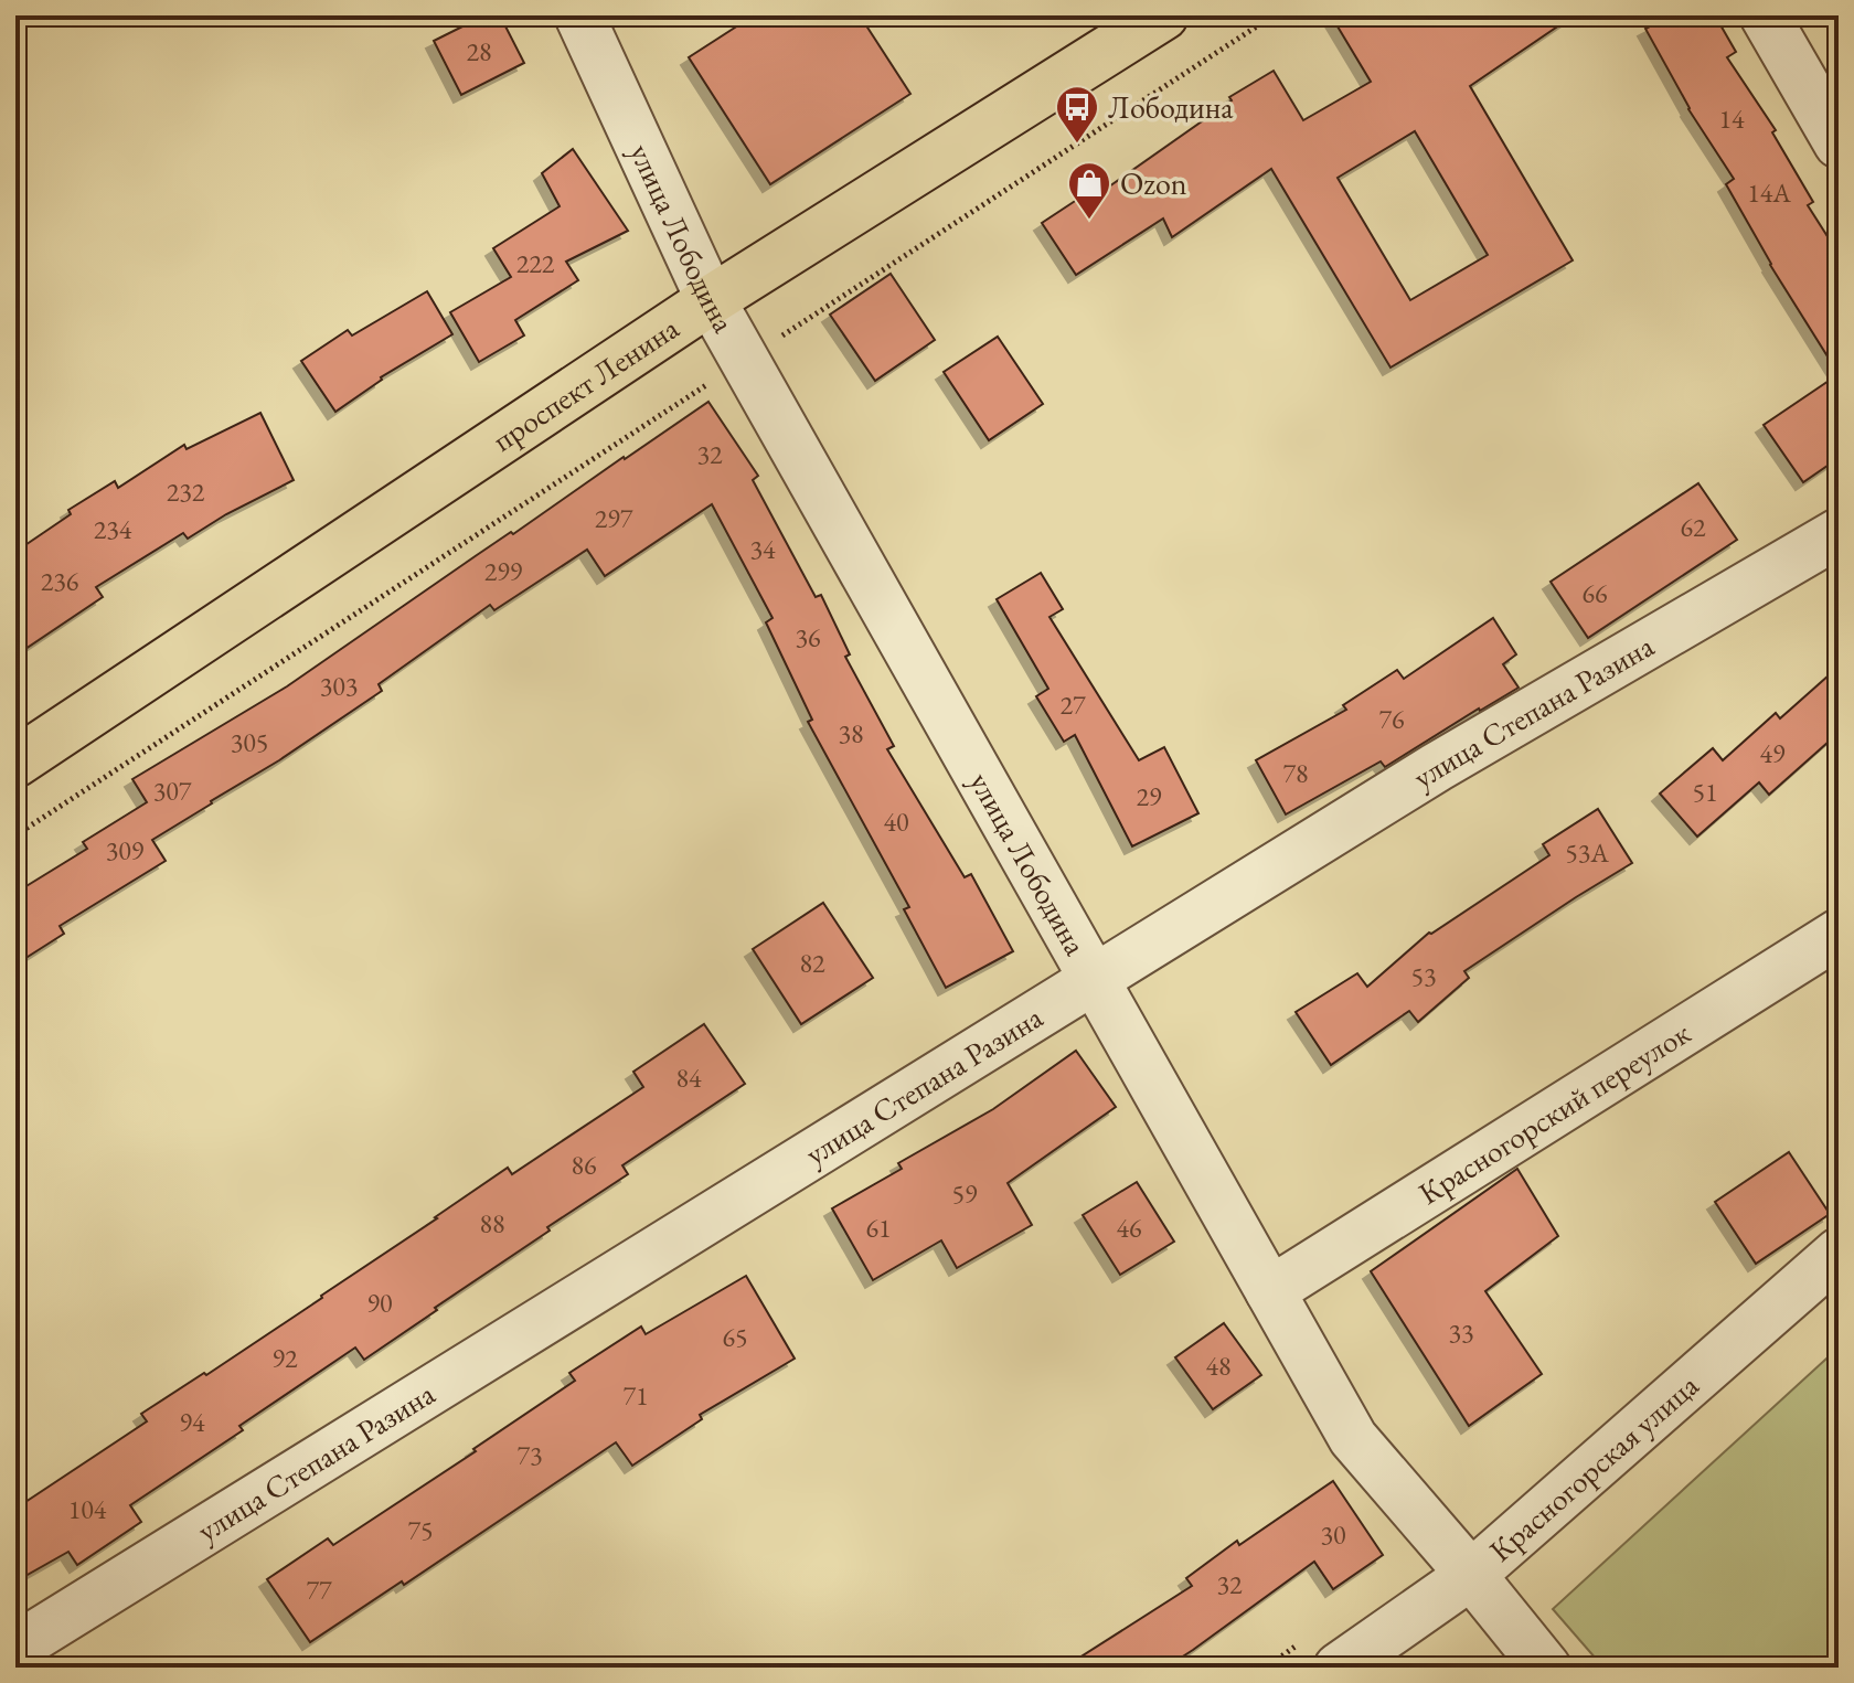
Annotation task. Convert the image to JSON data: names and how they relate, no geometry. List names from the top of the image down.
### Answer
{
  "streets": {
    "main road": ["проспект Ленина"],
    "street": [
      "улица Лободина",
      "улица Степана Разина",
      "Красногорский переулок",
      "Красногорская улица"
    ]
  },
  "crossings": [
    ["улица Лободина", "проспект Ленина"],
    ["улица Лободина", "улица Степана Разина"],
    ["улица Лободина", "Красногорский переулок"],
    ["улица Лободина", "Красногорская улица"]
  ],
  "places": {
    "bus stop": ["Лободина"],
    "shop": ["Ozon"]
  },
  "house_numbers": [
    "28",
    "14",
    "14А",
    "222",
    "32",
    "232",
    "297",
    "62",
    "234",
    "34",
    "299",
    "236",
    "66",
    "36",
    "303",
    "27",
    "76",
    "38",
    "305",
    "49",
    "78",
    "307",
    "51",
    "29",
    "40",
    "309",
    "53А",
    "82",
    "53",
    "84",
    "86",
    "59",
    "88",
    "61",
    "46",
    "90",
    "33",
    "65",
    "92",
    "48",
    "71",
    "94",
    "73",
    "104",
    "75",
    "30",
    "32",
    "77"
  ]
}
